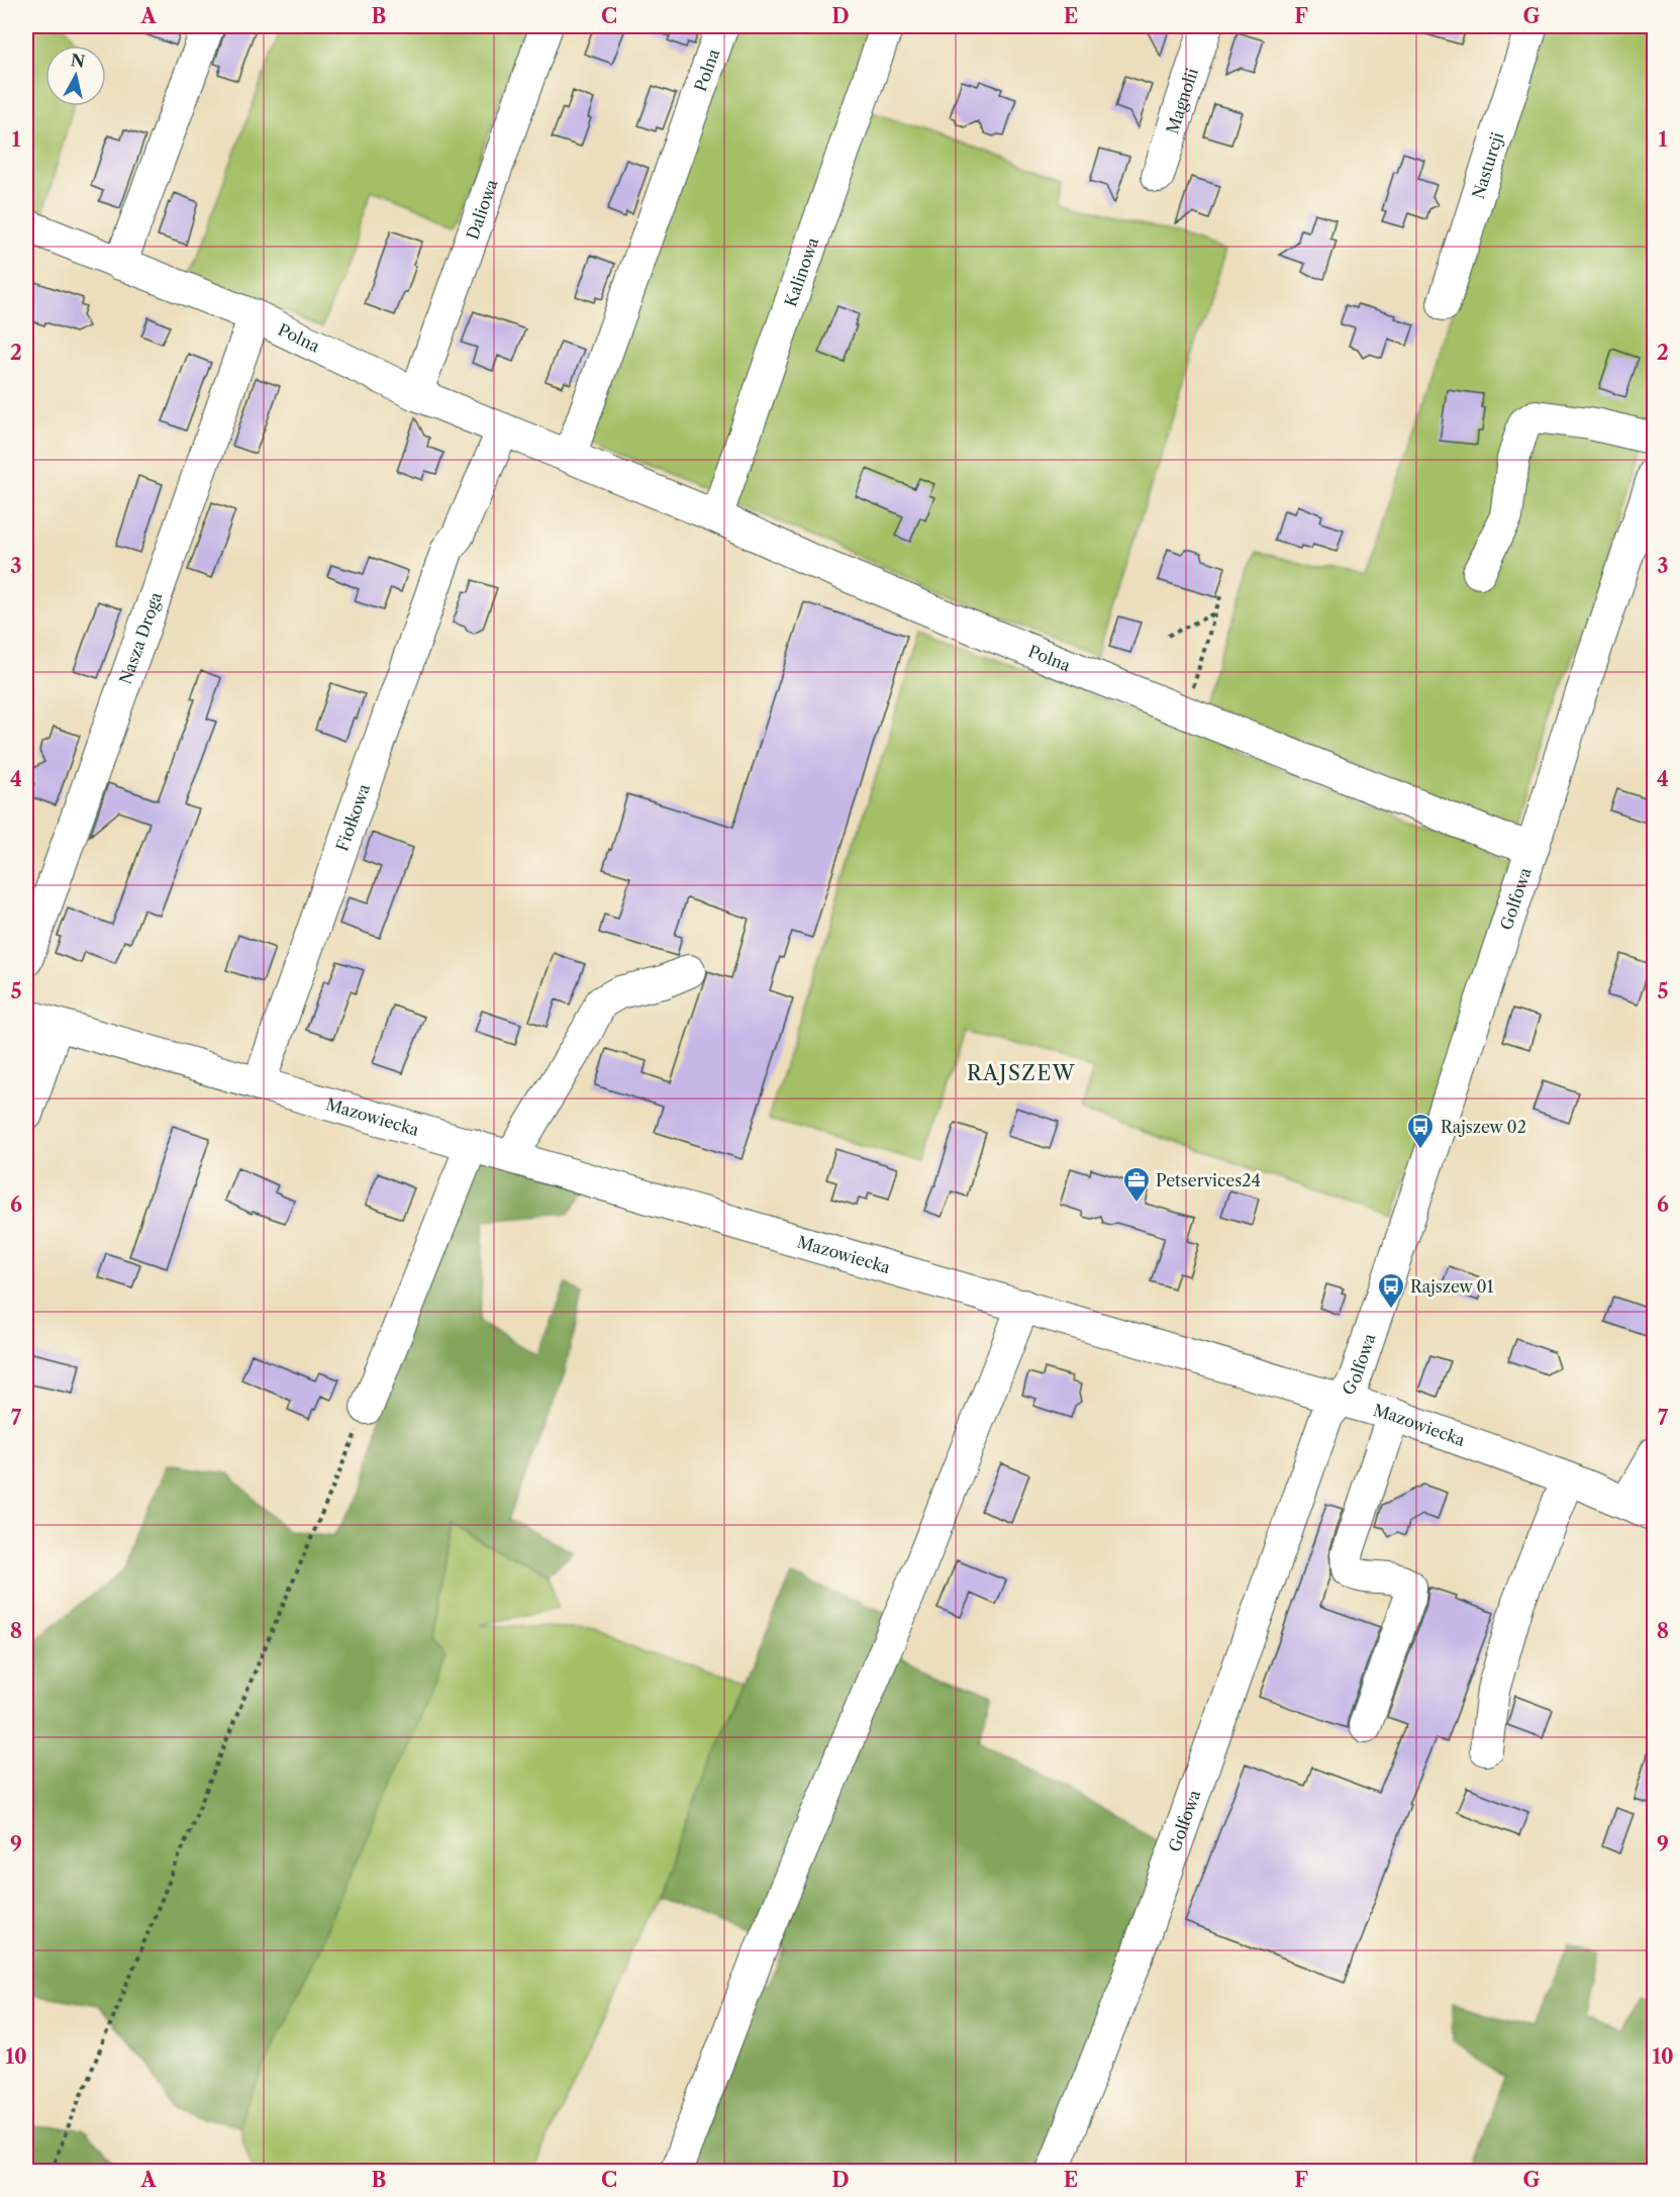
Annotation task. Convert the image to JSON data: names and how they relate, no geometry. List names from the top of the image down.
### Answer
{
  "streets": {
    "street": [
      "Polna",
      "Magnolii",
      "Nasturcji",
      "Daliowa",
      "Kalinowa",
      "Nasza Droga",
      "Fiołkowa",
      "Golfowa",
      "Mazowiecka"
    ]
  },
  "crossings": [
    ["Polna", "Daliowa"],
    ["Polna", "Kalinowa"],
    ["Polna", "Nasza Droga"],
    ["Polna", "Fiołkowa"],
    ["Polna", "Golfowa"],
    ["Fiołkowa", "Mazowiecka"],
    ["Golfowa", "Mazowiecka"]
  ],
  "districts": ["RAJSZEW"],
  "places": {
    "bus stop": ["Rajszew 02", "Rajszew 01"],
    "office": ["Petservices24"]
  },
  "north": "top",
  "grid": {
    "columns": [
      "A",
      "B",
      "C",
      "D",
      "E",
      "F",
      "G"
    ],
    "rows": [
      "1",
      "2",
      "3",
      "4",
      "5",
      "6",
      "7",
      "8",
      "9",
      "10"
    ]
  }
}
